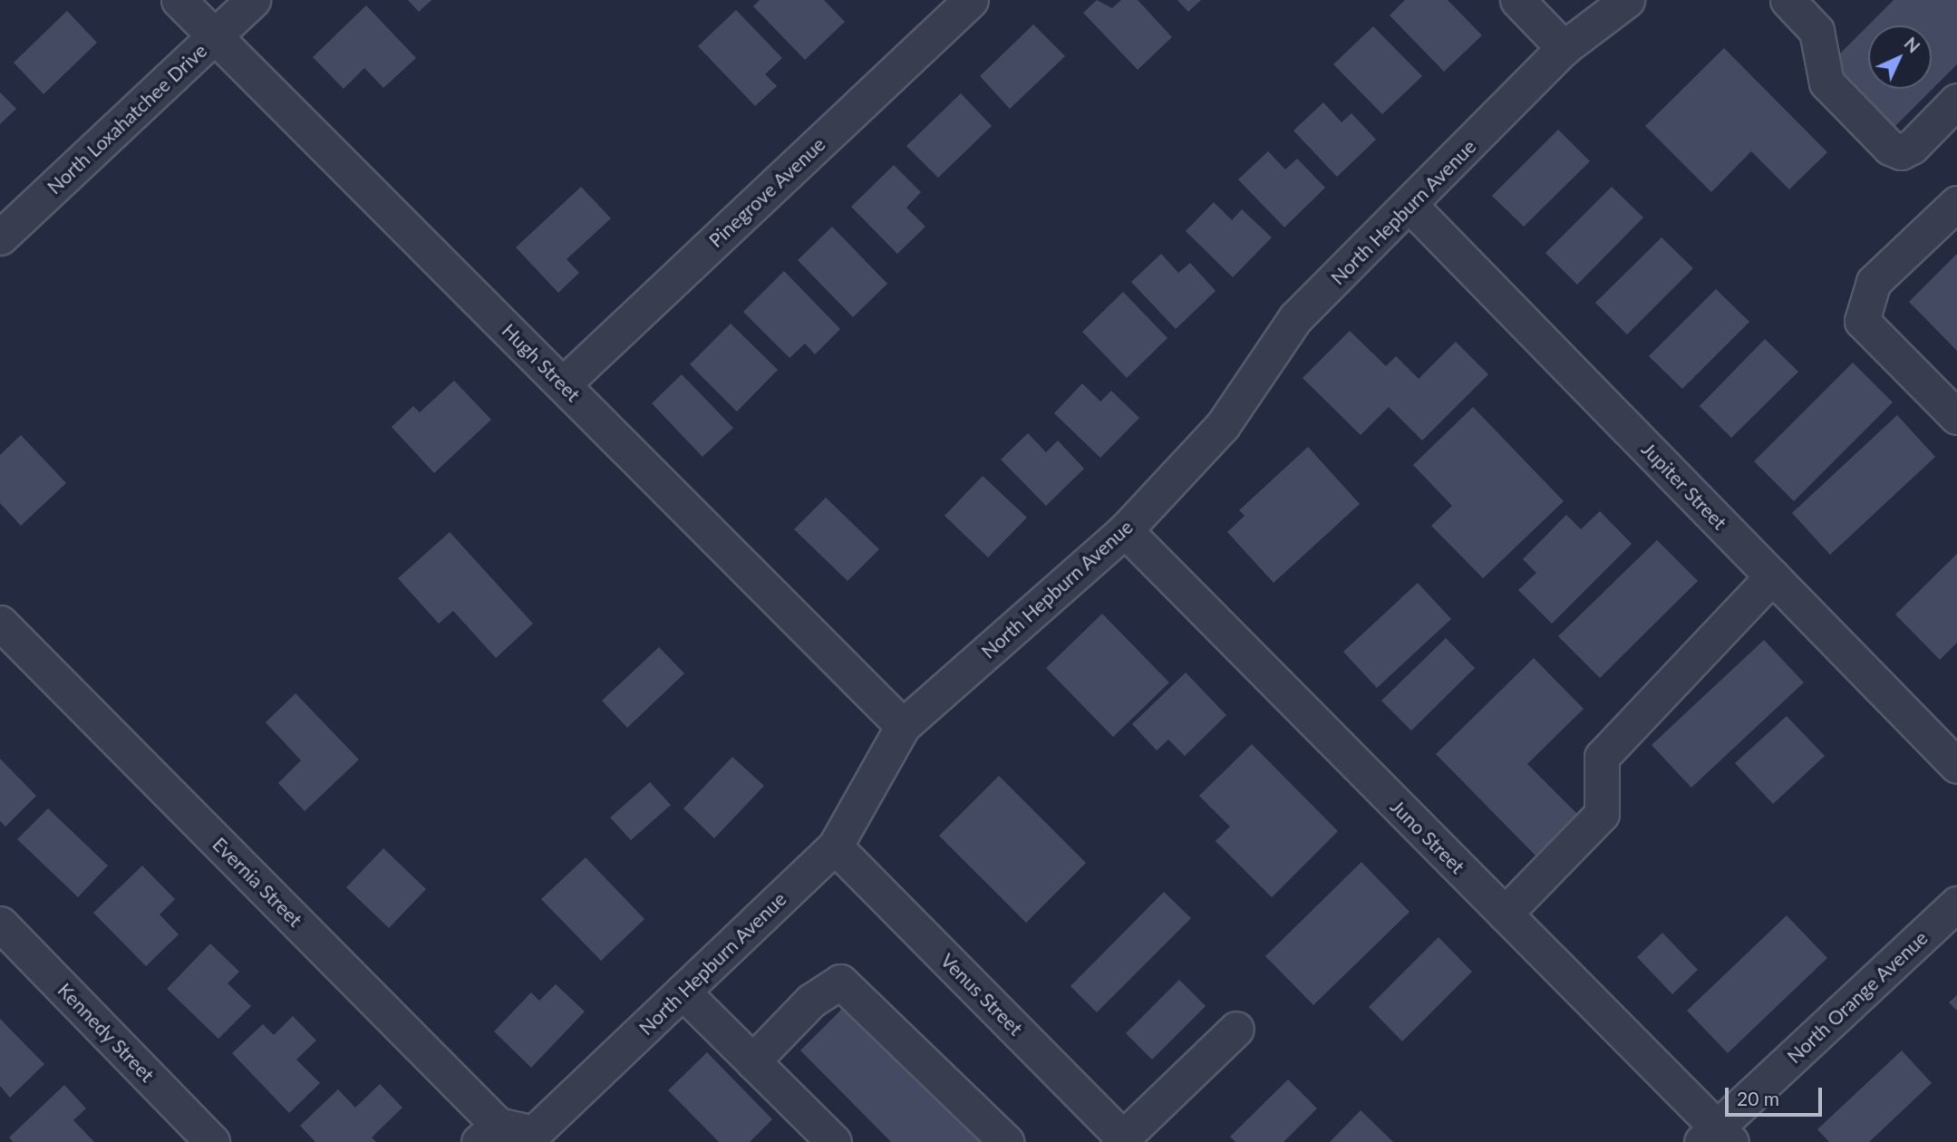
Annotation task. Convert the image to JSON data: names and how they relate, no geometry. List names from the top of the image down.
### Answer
{
  "streets": {
    "street": [
      "North Loxahatchee Drive",
      "Pinegrove Avenue",
      "North Hepburn Avenue",
      "Hugh Street",
      "Jupiter Street",
      "Juno Street",
      "Evernia Street",
      "Venus Street",
      "North Orange Avenue",
      "Kennedy Street"
    ]
  },
  "crossings": [
    ["North Loxahatchee Drive", "Hugh Street"],
    ["Pinegrove Avenue", "Hugh Street"],
    ["North Hepburn Avenue", "Hugh Street"],
    ["North Hepburn Avenue", "Jupiter Street"],
    ["North Hepburn Avenue", "Juno Street"],
    ["North Hepburn Avenue", "Evernia Street"],
    ["North Hepburn Avenue", "Venus Street"],
    ["Juno Street", "North Orange Avenue"]
  ],
  "scale_bar": "20 m",
  "north": "top right"
}
